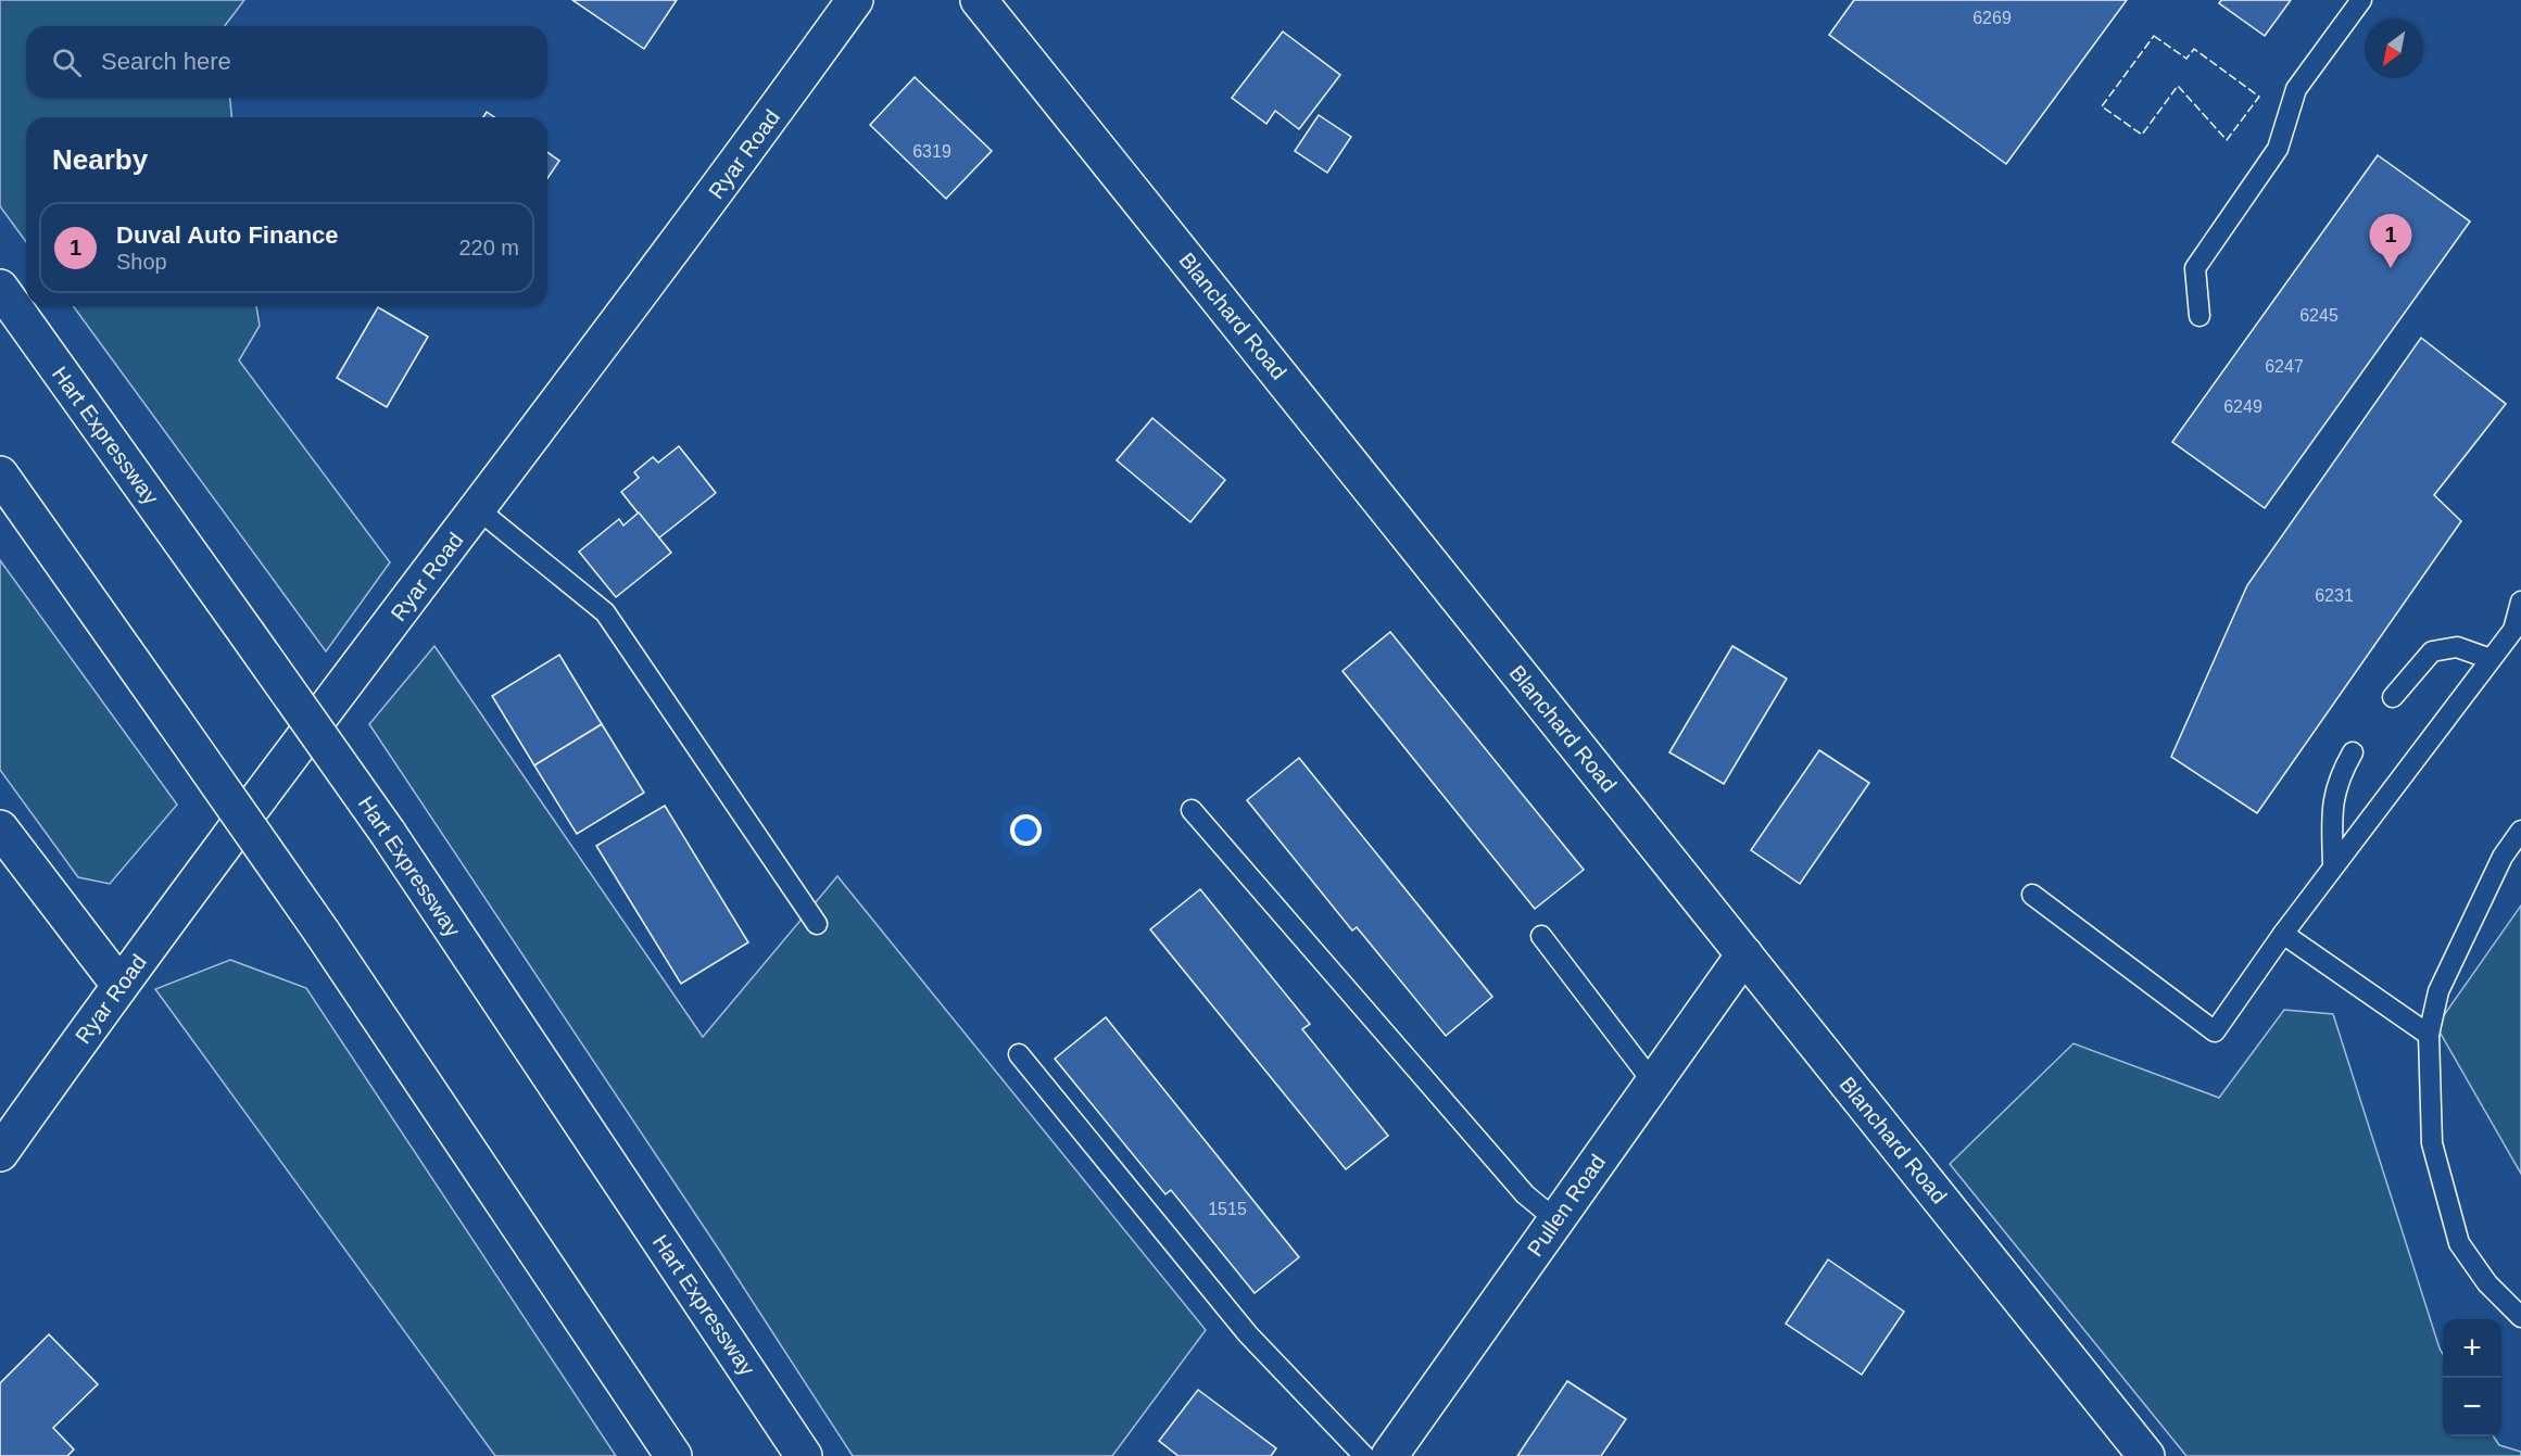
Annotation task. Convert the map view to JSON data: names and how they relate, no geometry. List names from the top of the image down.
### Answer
{
  "streets": {
    "main road": [
      "Ryar Road",
      "Blanchard Road",
      "Hart Expressway",
      "Pullen Road"
    ]
  },
  "crossings": [
    ["Blanchard Road", "Pullen Road"]
  ],
  "house_numbers": [
    "6269",
    "6319",
    "6245",
    "6247",
    "6249",
    "6231",
    "1515"
  ],
  "north": "bottom left",
  "page": {
    "search": "Search here",
    "heading": "Nearby",
    "list": [
      {
        "mark": "1",
        "name": "Duval Auto Finance",
        "note": "Shop",
        "value": "220 m"
      }
    ],
    "pins": "1",
    "map_buttons": ["+", "−"]
  }
}
